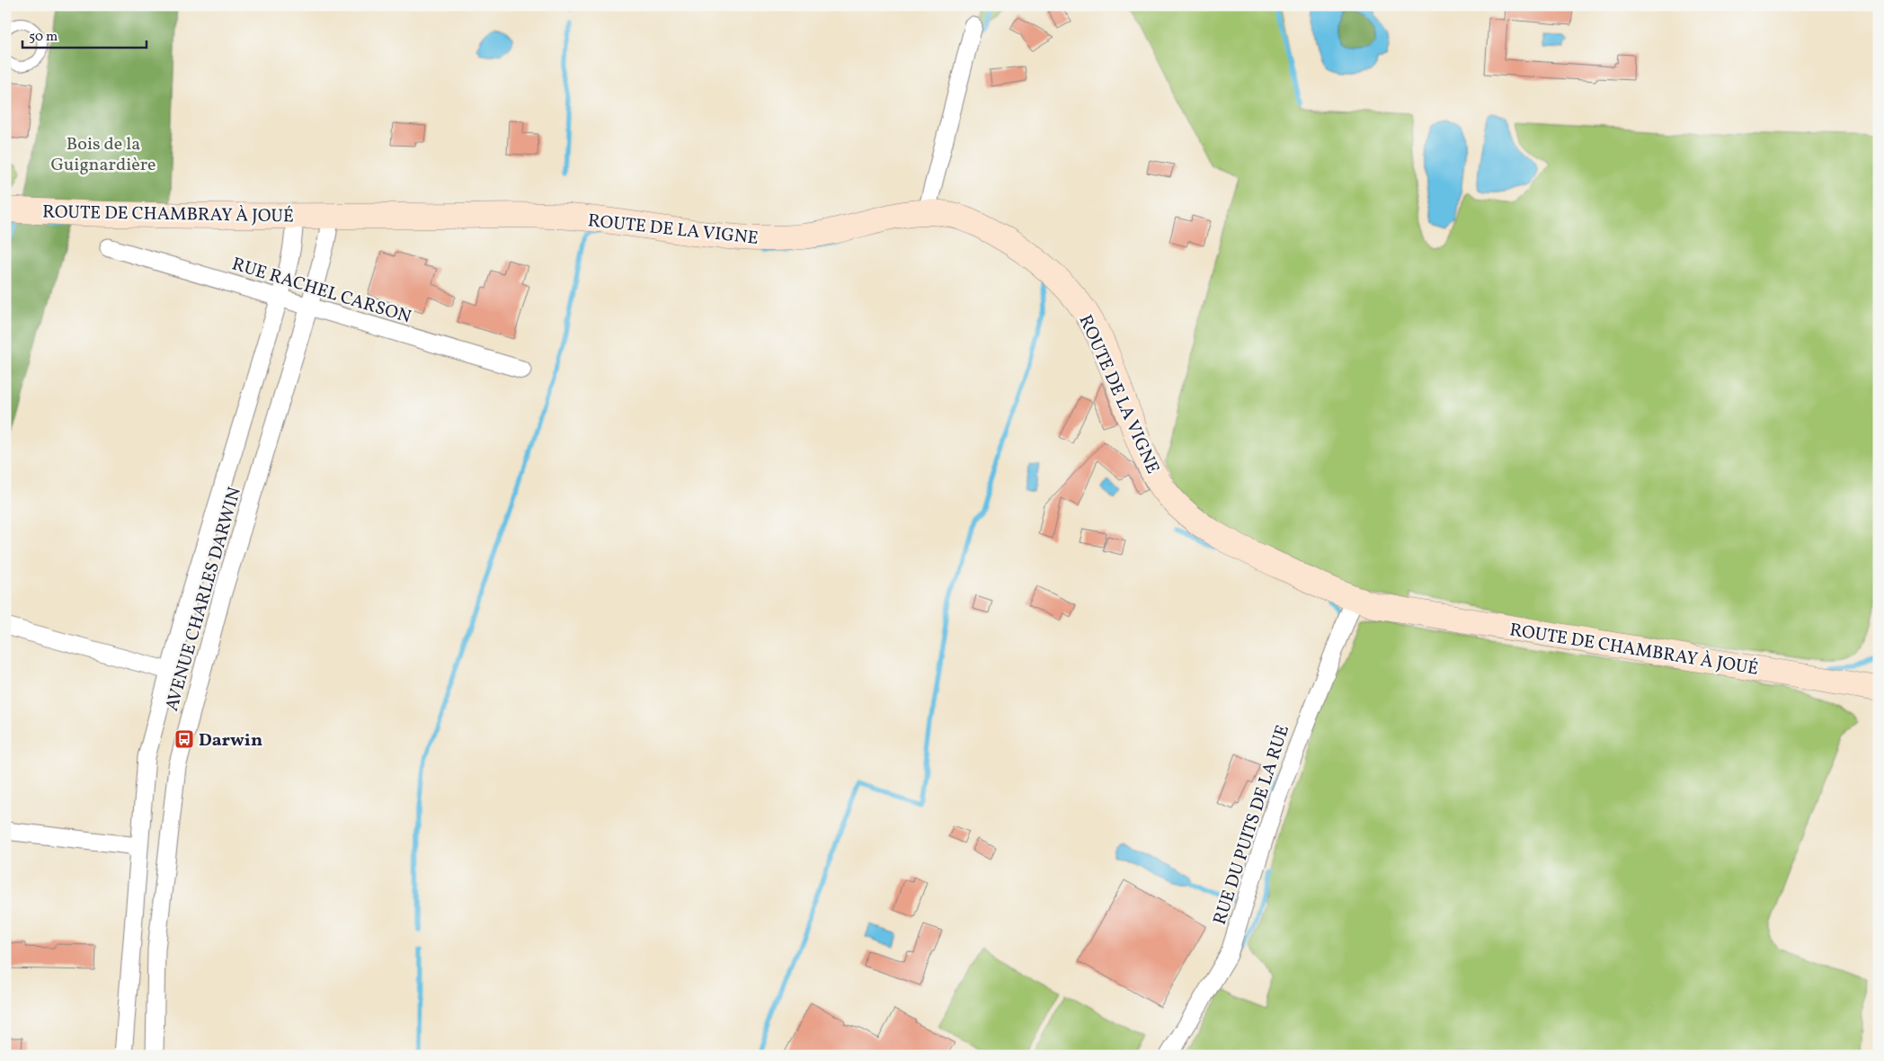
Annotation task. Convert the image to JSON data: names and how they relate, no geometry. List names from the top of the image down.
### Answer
{
  "streets": {
    "street": [
      "ROUTE DE CHAMBRAY À JOUÉ",
      "ROUTE DE LA VIGNE",
      "RUE RACHEL CARSON",
      "AVENUE CHARLES DARWIN",
      "RUE DU PUITS DE LA RUE"
    ]
  },
  "crossings": [
    ["ROUTE DE CHAMBRAY À JOUÉ", "ROUTE DE LA VIGNE"],
    ["ROUTE DE CHAMBRAY À JOUÉ", "AVENUE CHARLES DARWIN"],
    ["ROUTE DE LA VIGNE", "AVENUE CHARLES DARWIN"],
    ["ROUTE DE LA VIGNE", "RUE DU PUITS DE LA RUE"],
    ["RUE RACHEL CARSON", "AVENUE CHARLES DARWIN"]
  ],
  "parks": ["Bois de la Guignardière"],
  "places": {
    "bus stop": ["Darwin"]
  },
  "scale_bar": "50 m"
}
